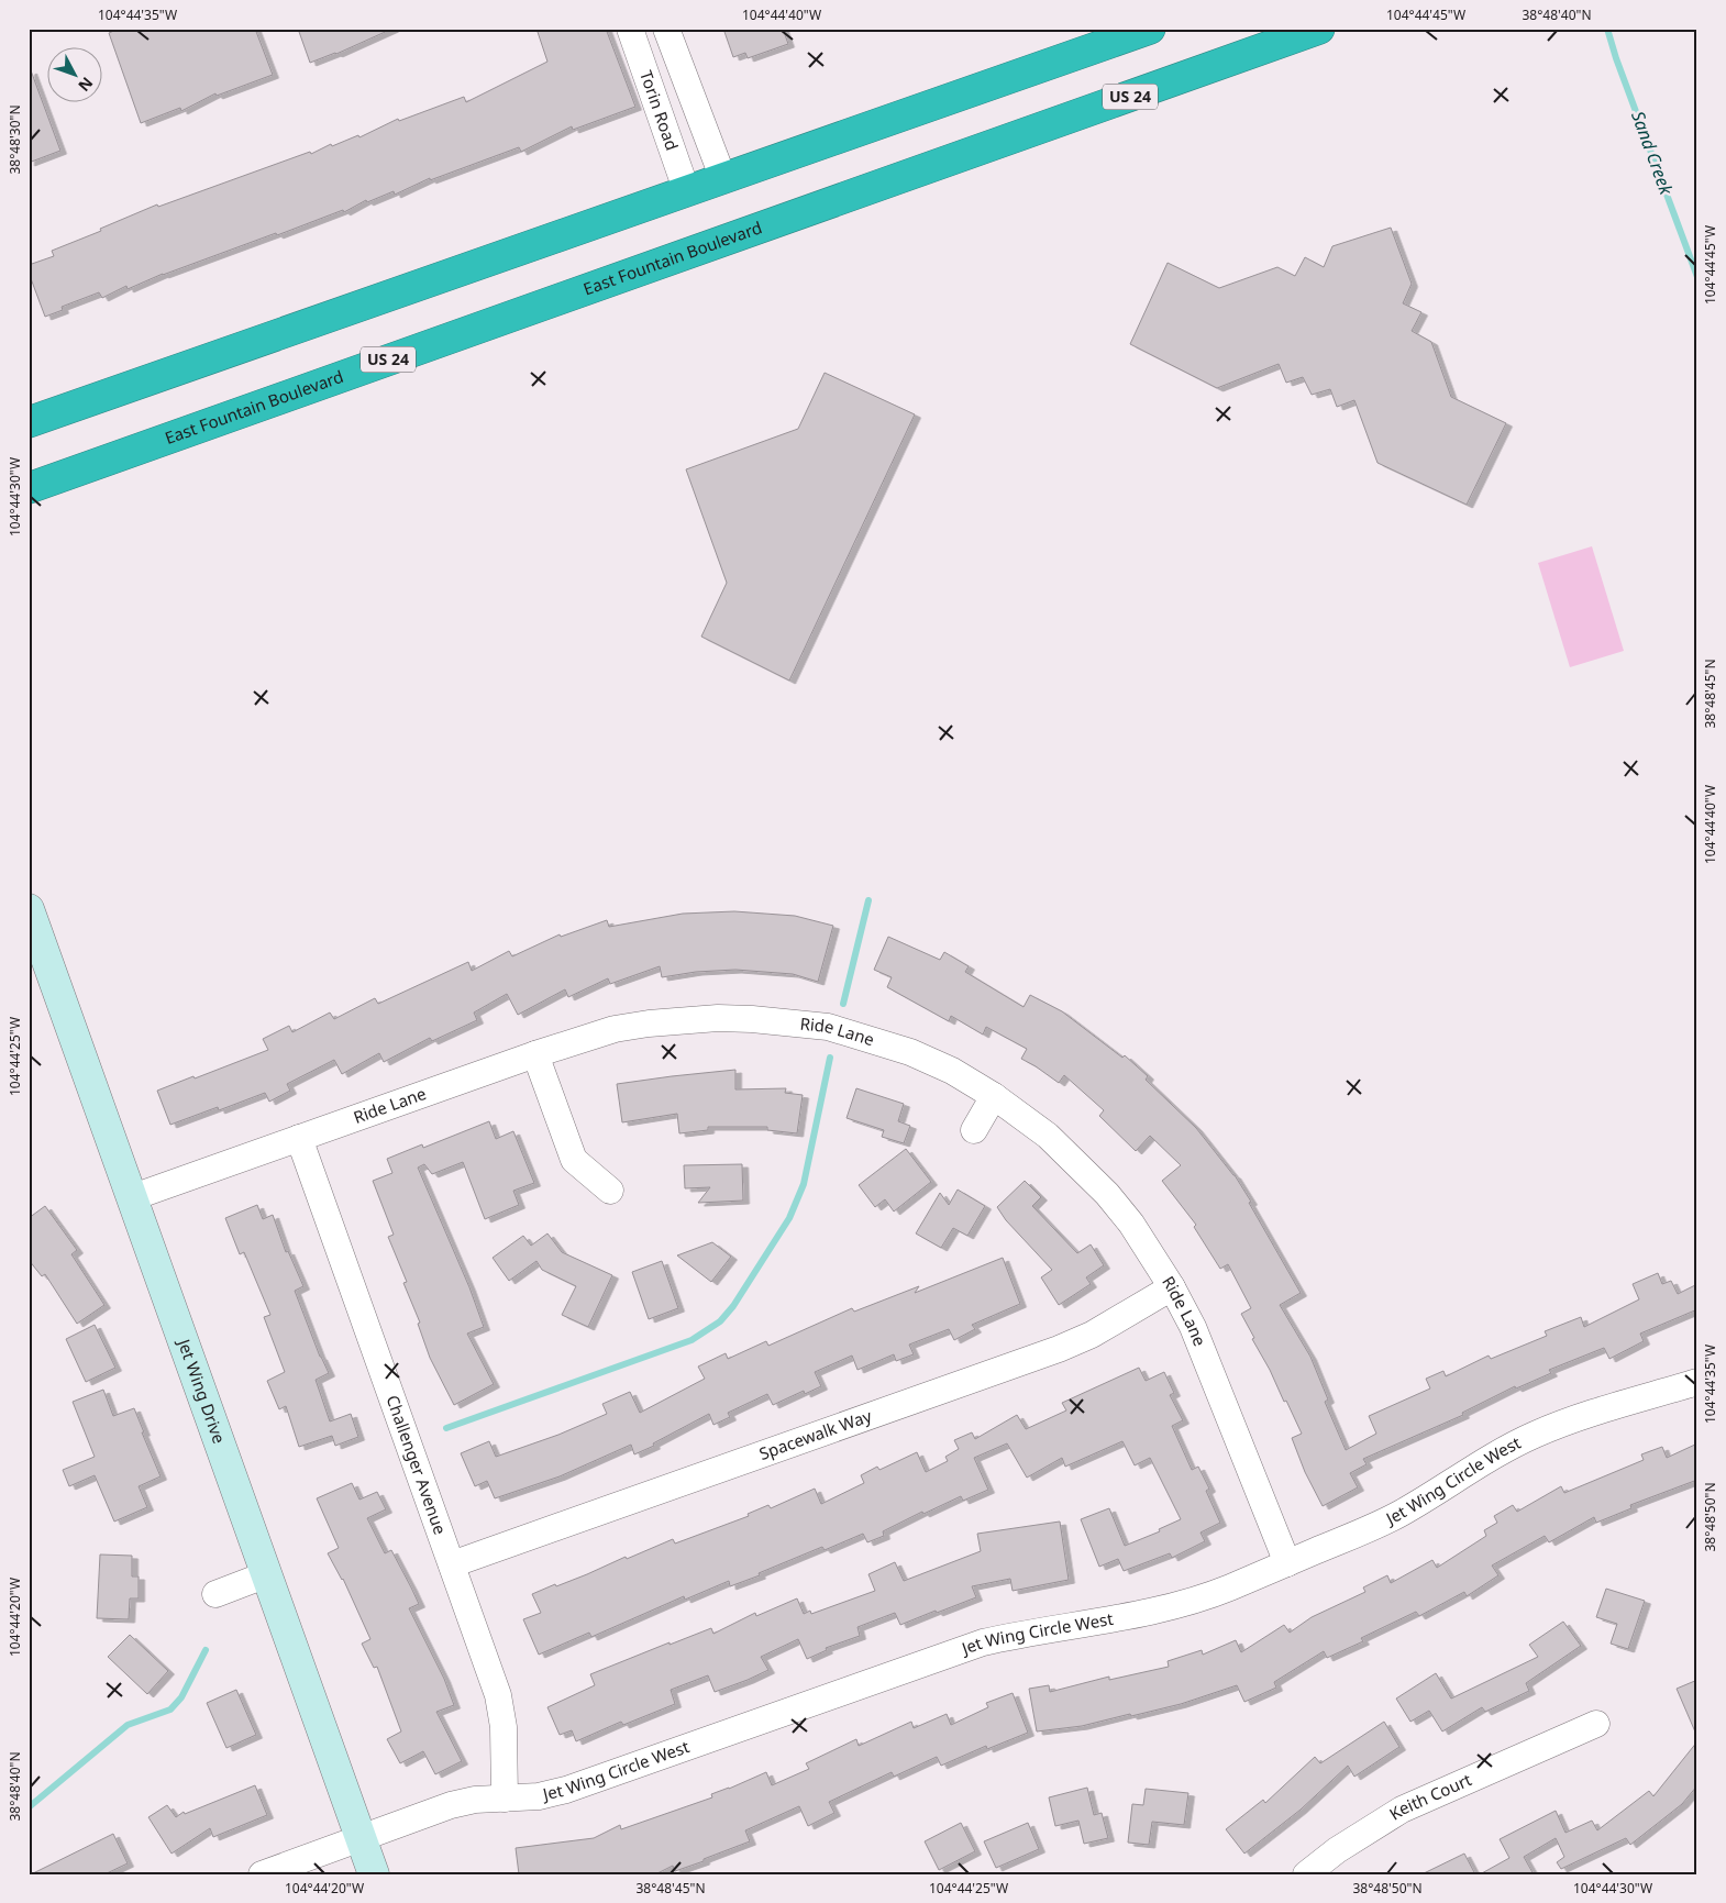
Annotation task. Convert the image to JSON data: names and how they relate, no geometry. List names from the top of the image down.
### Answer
{
  "streets": {
    "highway": ["US 24", "East Fountain Boulevard"],
    "main road": ["Jet Wing Drive"],
    "street": [
      "Torin Road",
      "Ride Lane",
      "Spacewalk Way",
      "Challenger Avenue",
      "Jet Wing Circle West",
      "Keith Court"
    ]
  },
  "crossings": [
    ["Ride Lane", "Jet Wing Drive"],
    ["Ride Lane", "Spacewalk Way"],
    ["Ride Lane", "Challenger Avenue"],
    ["Ride Lane", "Jet Wing Circle West"],
    ["Jet Wing Drive", "Jet Wing Circle West"],
    ["Spacewalk Way", "Challenger Avenue"],
    ["Challenger Avenue", "Jet Wing Circle West"]
  ],
  "water": ["Sand Creek"],
  "north": "bottom right",
  "coordinates": [
    "104°44'35\"W",
    "104°44'40\"W",
    "104°44'45\"W",
    "38°48'40\"N",
    "38°48'30\"N",
    "104°44'30\"W",
    "38°48'45\"N",
    "104°44'25\"W",
    "38°48'50\"N",
    "104°44'20\"W"
  ]
}
